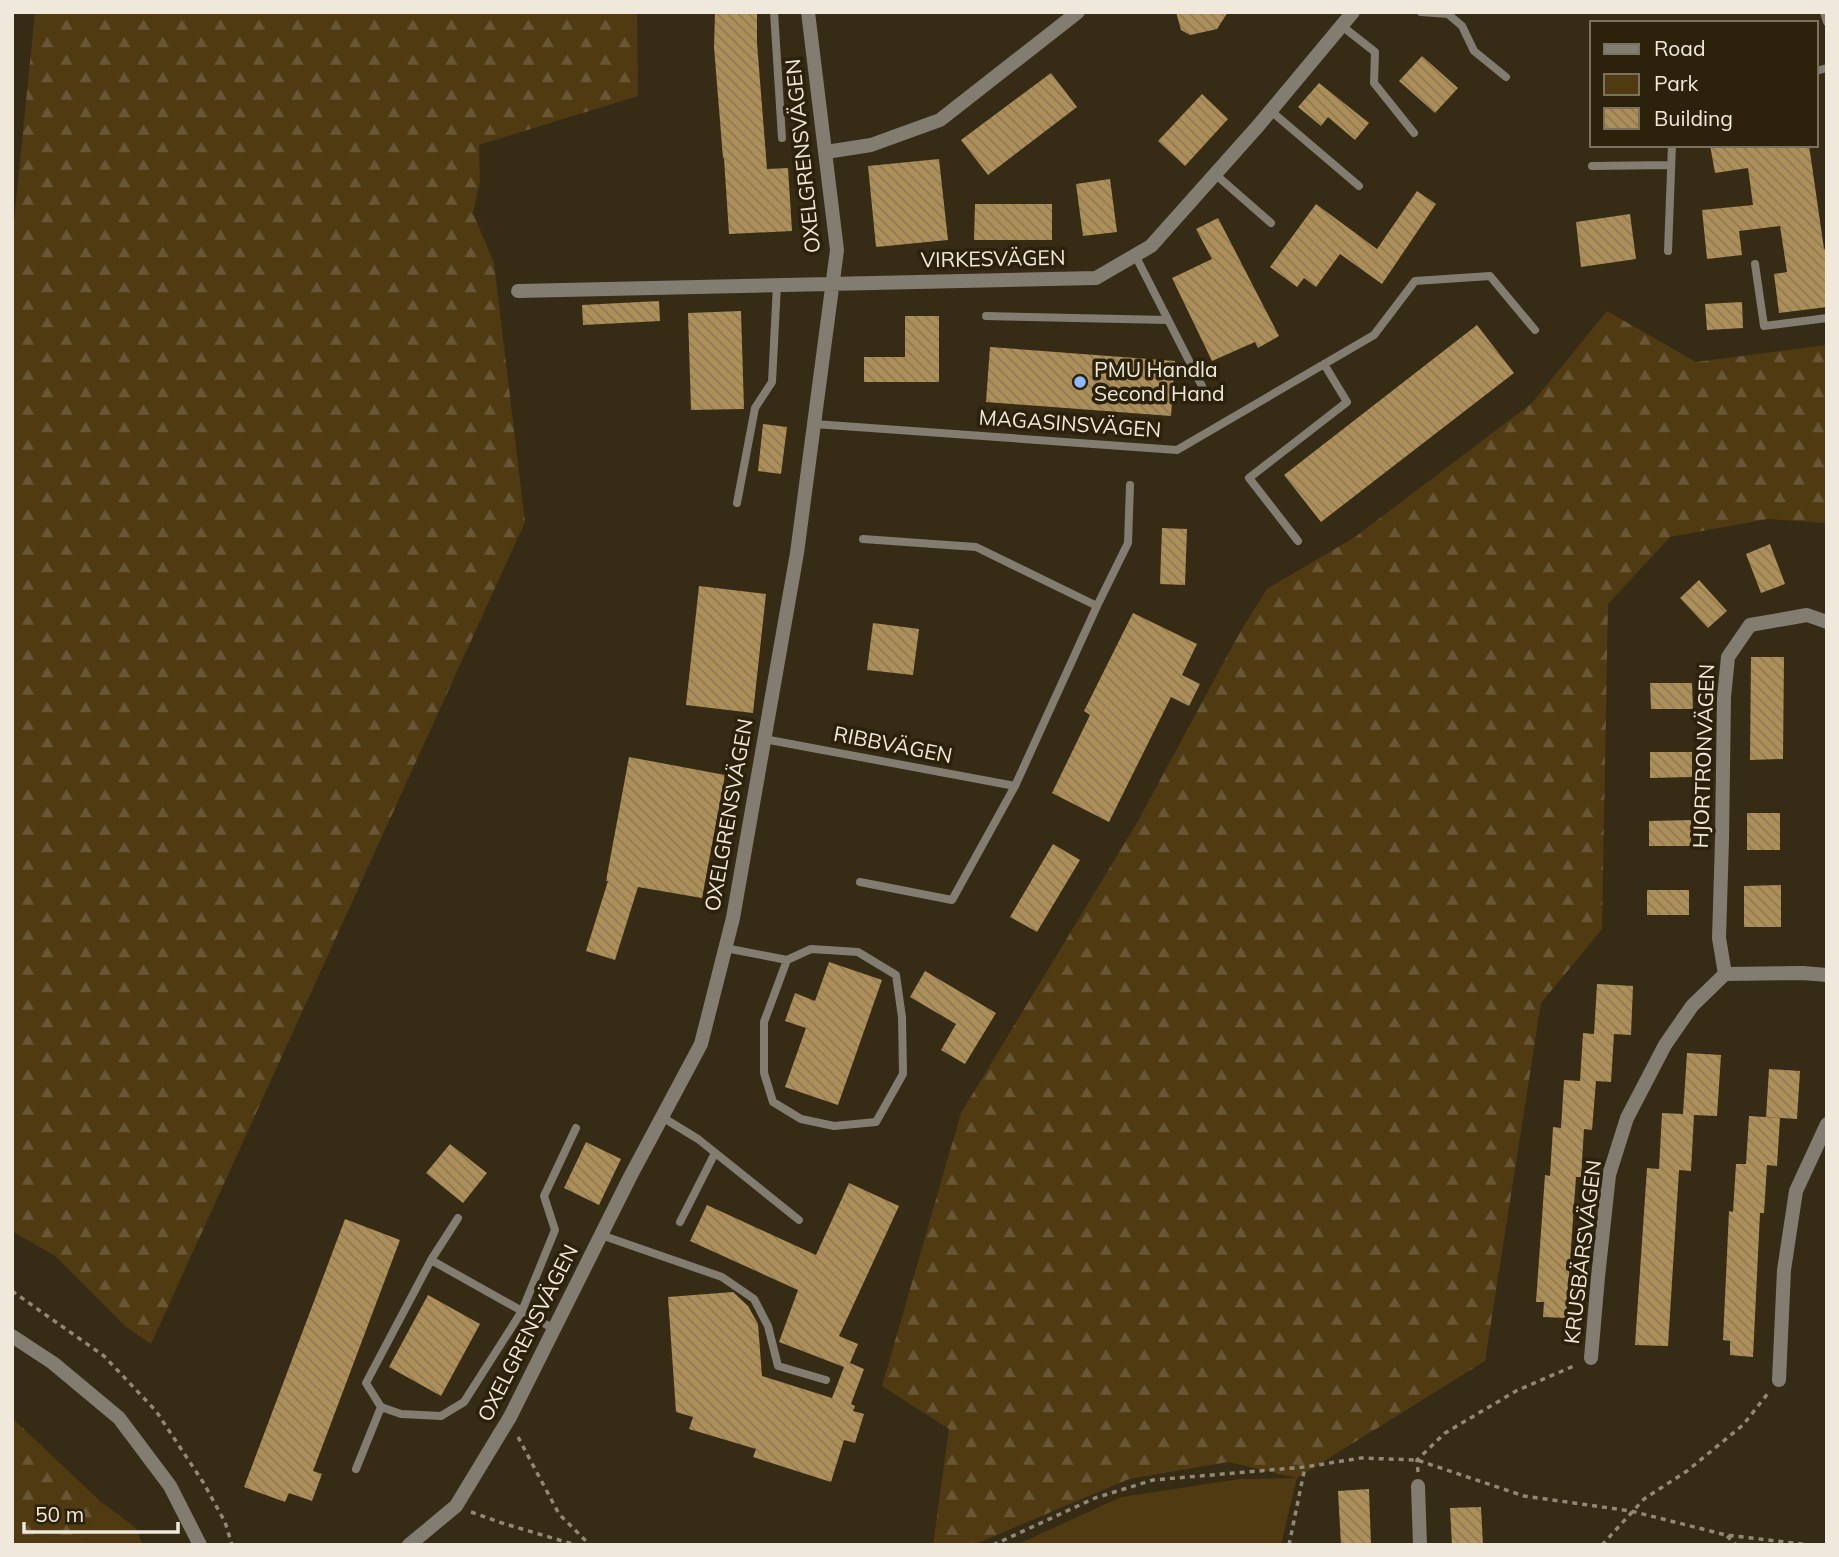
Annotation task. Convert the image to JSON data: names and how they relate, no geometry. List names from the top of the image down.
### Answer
{
  "streets": {
    "street": [
      "OXELGRENSVÄGEN",
      "VIRKESVÄGEN",
      "HJORTRONVÄGEN",
      "KRUSBÄRSVÄGEN"
    ],
    "lane": ["MAGASINSVÄGEN", "RIBBVÄGEN"]
  },
  "crossings": [
    ["OXELGRENSVÄGEN", "VIRKESVÄGEN"],
    ["OXELGRENSVÄGEN", "MAGASINSVÄGEN"],
    ["OXELGRENSVÄGEN", "RIBBVÄGEN"],
    ["HJORTRONVÄGEN", "KRUSBÄRSVÄGEN"]
  ],
  "places": ["PMU Handla Second Hand"],
  "legend": ["Road", "Park", "Building"],
  "scale_bar": "50 m"
}
